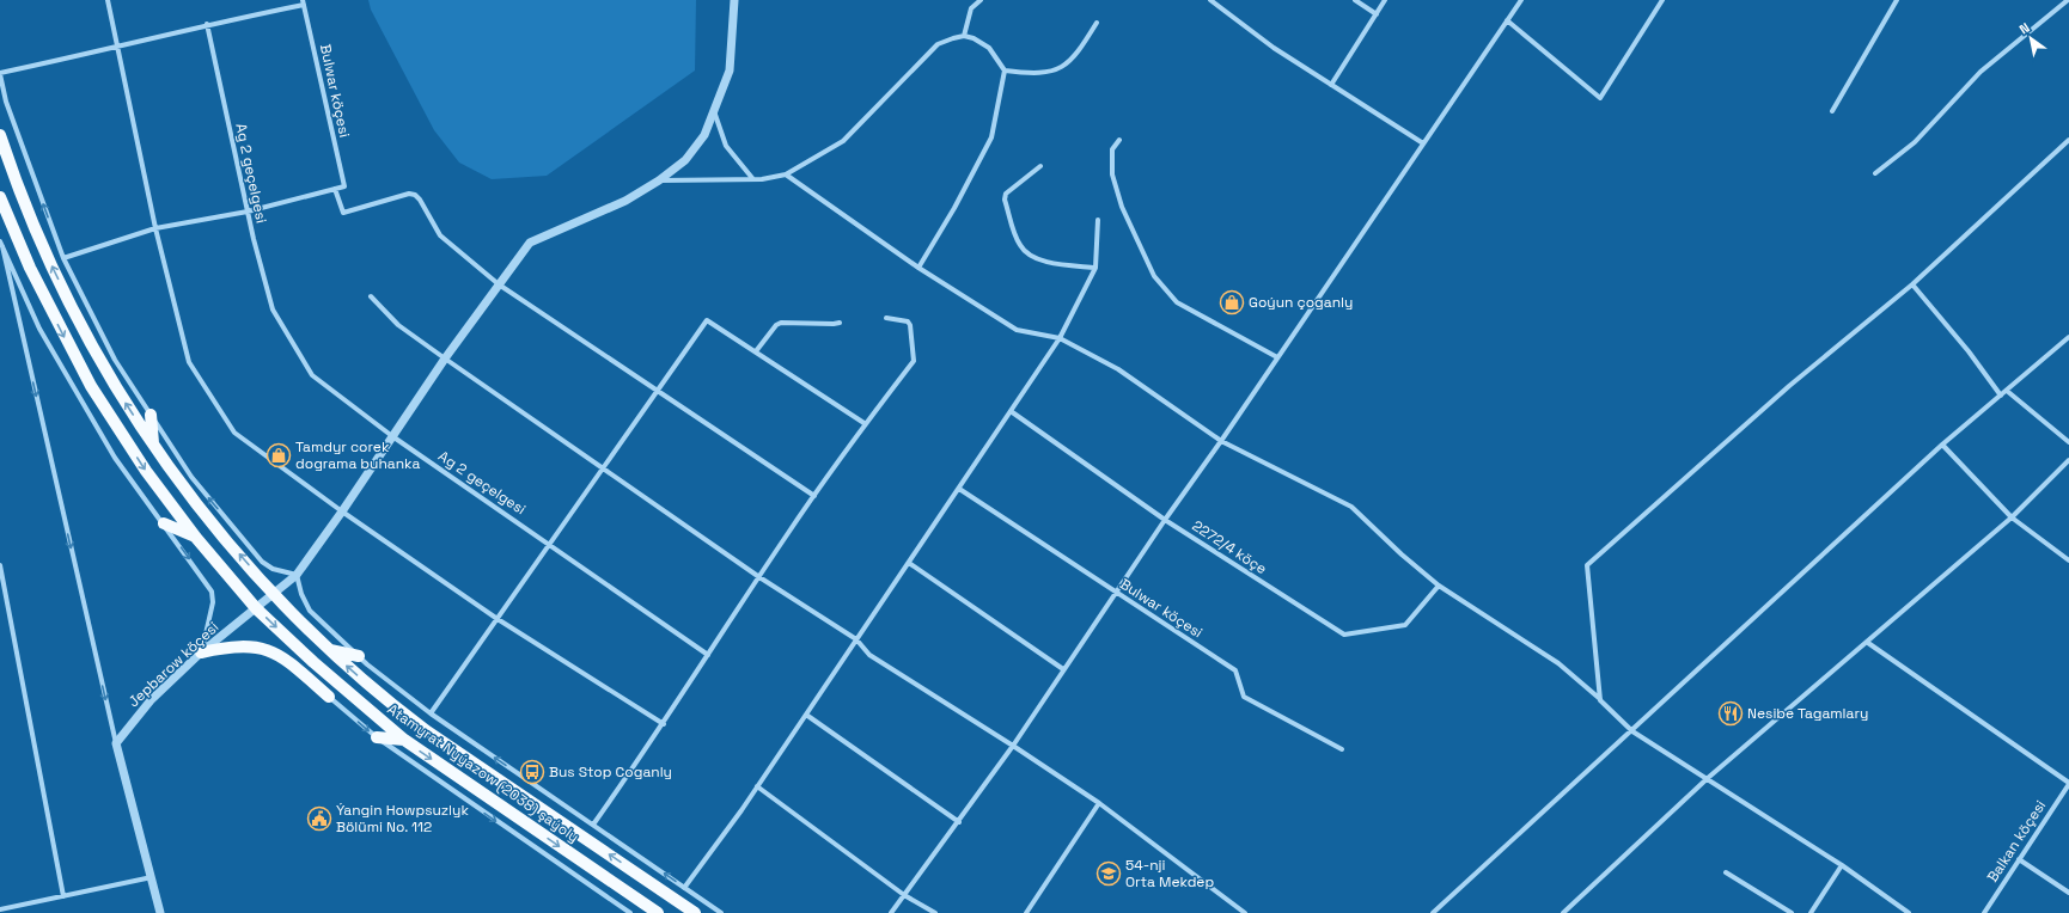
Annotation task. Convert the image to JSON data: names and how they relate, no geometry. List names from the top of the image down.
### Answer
{
  "streets": {
    "main road": ["Atamyrat Nyýazow (2038) şaýoly"],
    "street": [
      "Bulwar köçesi",
      "Ag 2 geçelgesi",
      "2272/4 köçe",
      "Jepbarow köçesi",
      "Balkan köçesi"
    ]
  },
  "crossings": [
    ["Ag 2 geçelgesi", "Jepbarow köçesi"],
    ["Jepbarow köçesi", "Atamyrat Nyýazow (2038) şaýoly"]
  ],
  "places": {
    "shop": ["Goýun çoganly", "Tamdyr corek dograma buhanka"],
    "restaurant": ["Nesibe Tagamlary"],
    "bus stop": ["Bus Stop Coganly"],
    "public building": ["Ýangin Howpsuzlyk Bölümi No. 112"],
    "school or university": ["54-nji Orta Mekdep"]
  },
  "north": "top left"
}
